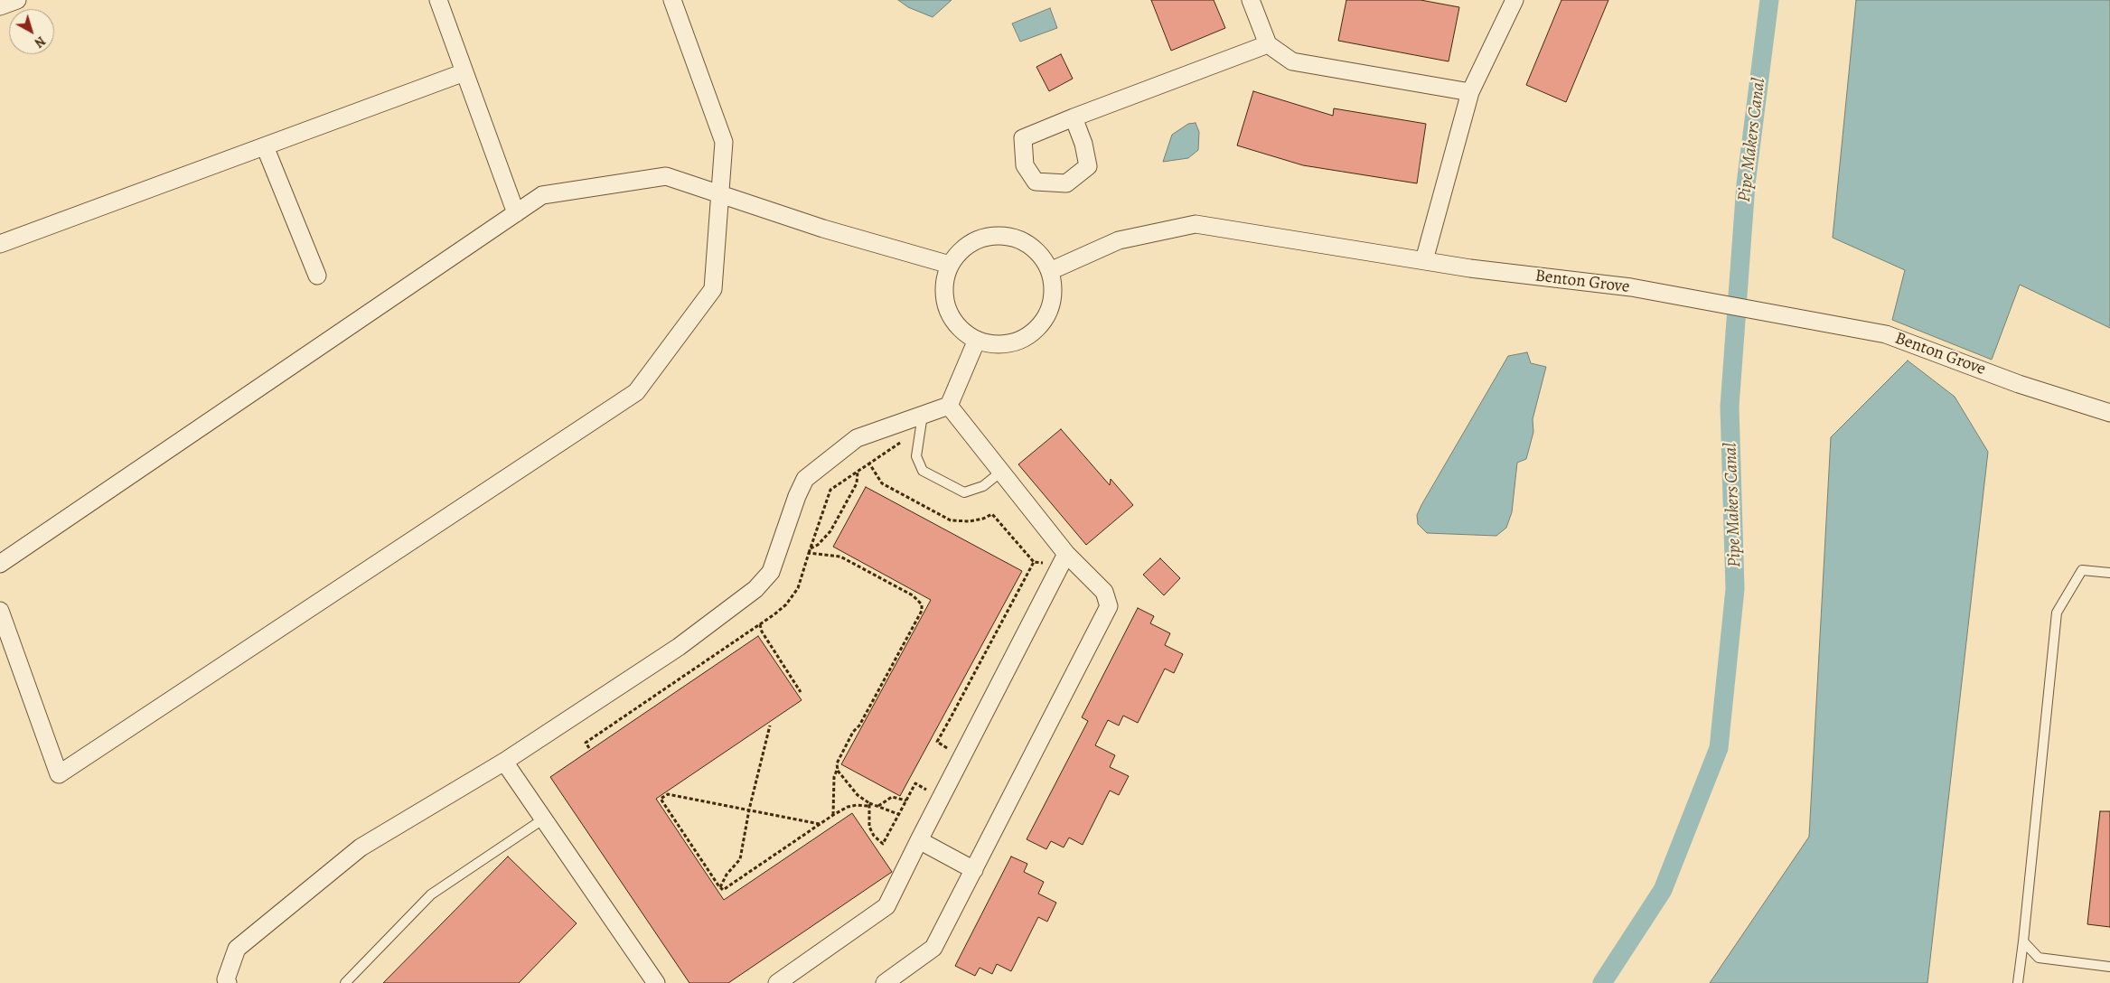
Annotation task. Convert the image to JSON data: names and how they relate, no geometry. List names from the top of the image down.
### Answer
{
  "streets": {
    "street": ["Benton Grove"]
  },
  "water": ["Pipe Makers Canal"],
  "north": "bottom right"
}
